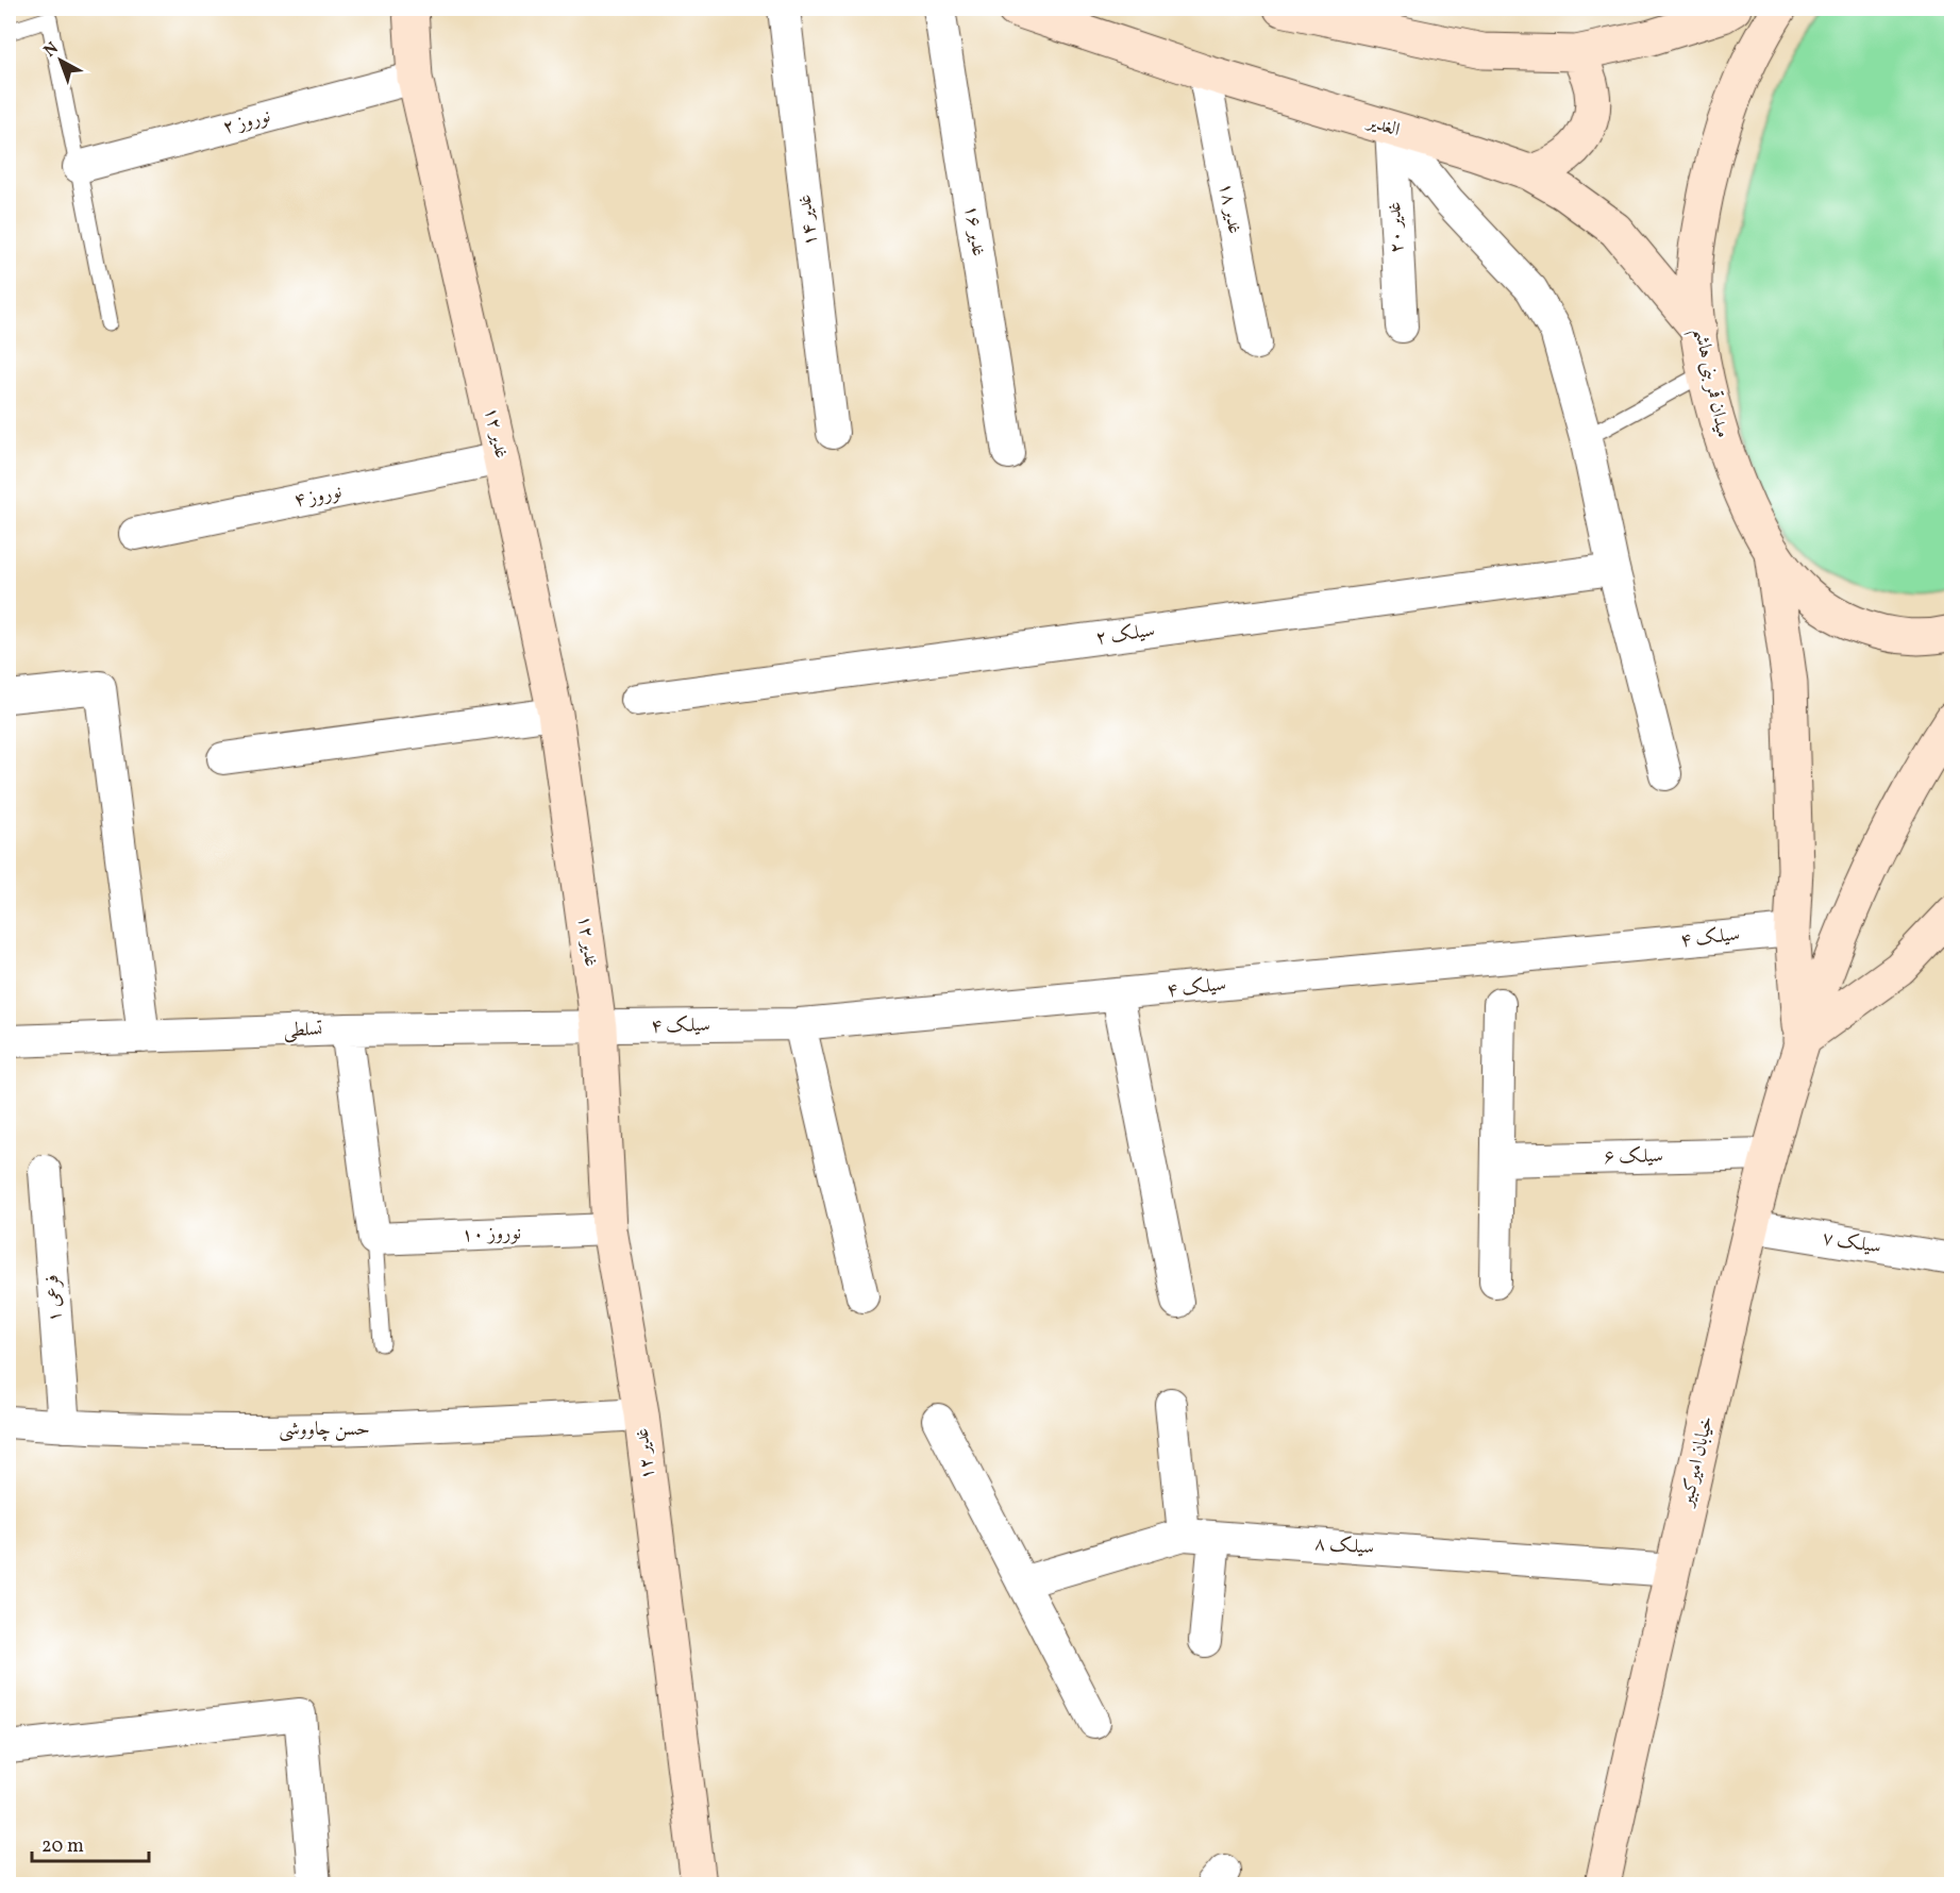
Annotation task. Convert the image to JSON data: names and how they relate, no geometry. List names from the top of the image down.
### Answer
{
  "streets": {
    "main road": [
      "الغدیر",
      "میدان قمر بنی هاشم",
      "غدیر ۱۲",
      "خیابان امیرکبیر"
    ],
    "street": [
      "نوروز ۲",
      "غدیر ۱۸",
      "غدیر ۱۴",
      "غدیر ۲۰",
      "غدیر ۱۶",
      "نوروز ۴",
      "سیلک ۲",
      "سیلک ۴",
      "تسلطی",
      "سیلک ۶",
      "نوروز ۱۰",
      "سیلک ۷",
      "فرعی ۱",
      "حسن چاووشی",
      "سیلک ۸"
    ]
  },
  "crossings": [
    ["نوروز ۲", "غدیر ۱۲"],
    ["الغدیر", "غدیر ۱۸"],
    ["الغدیر", "غدیر ۲۰"],
    ["الغدیر", "میدان قمر بنی هاشم"],
    ["غدیر ۱۲", "نوروز ۴"],
    ["غدیر ۱۲", "سیلک ۴"],
    ["غدیر ۱۲", "تسلطی"],
    ["غدیر ۱۲", "نوروز ۱۰"],
    ["غدیر ۱۲", "حسن چاووشی"],
    ["سیلک ۴", "تسلطی"],
    ["سیلک ۶", "خیابان امیرکبیر"],
    ["سیلک ۷", "خیابان امیرکبیر"],
    ["فرعی ۱", "حسن چاووشی"],
    ["خیابان امیرکبیر", "سیلک ۸"]
  ],
  "scale_bar": "20 m",
  "north": "top left"
}
